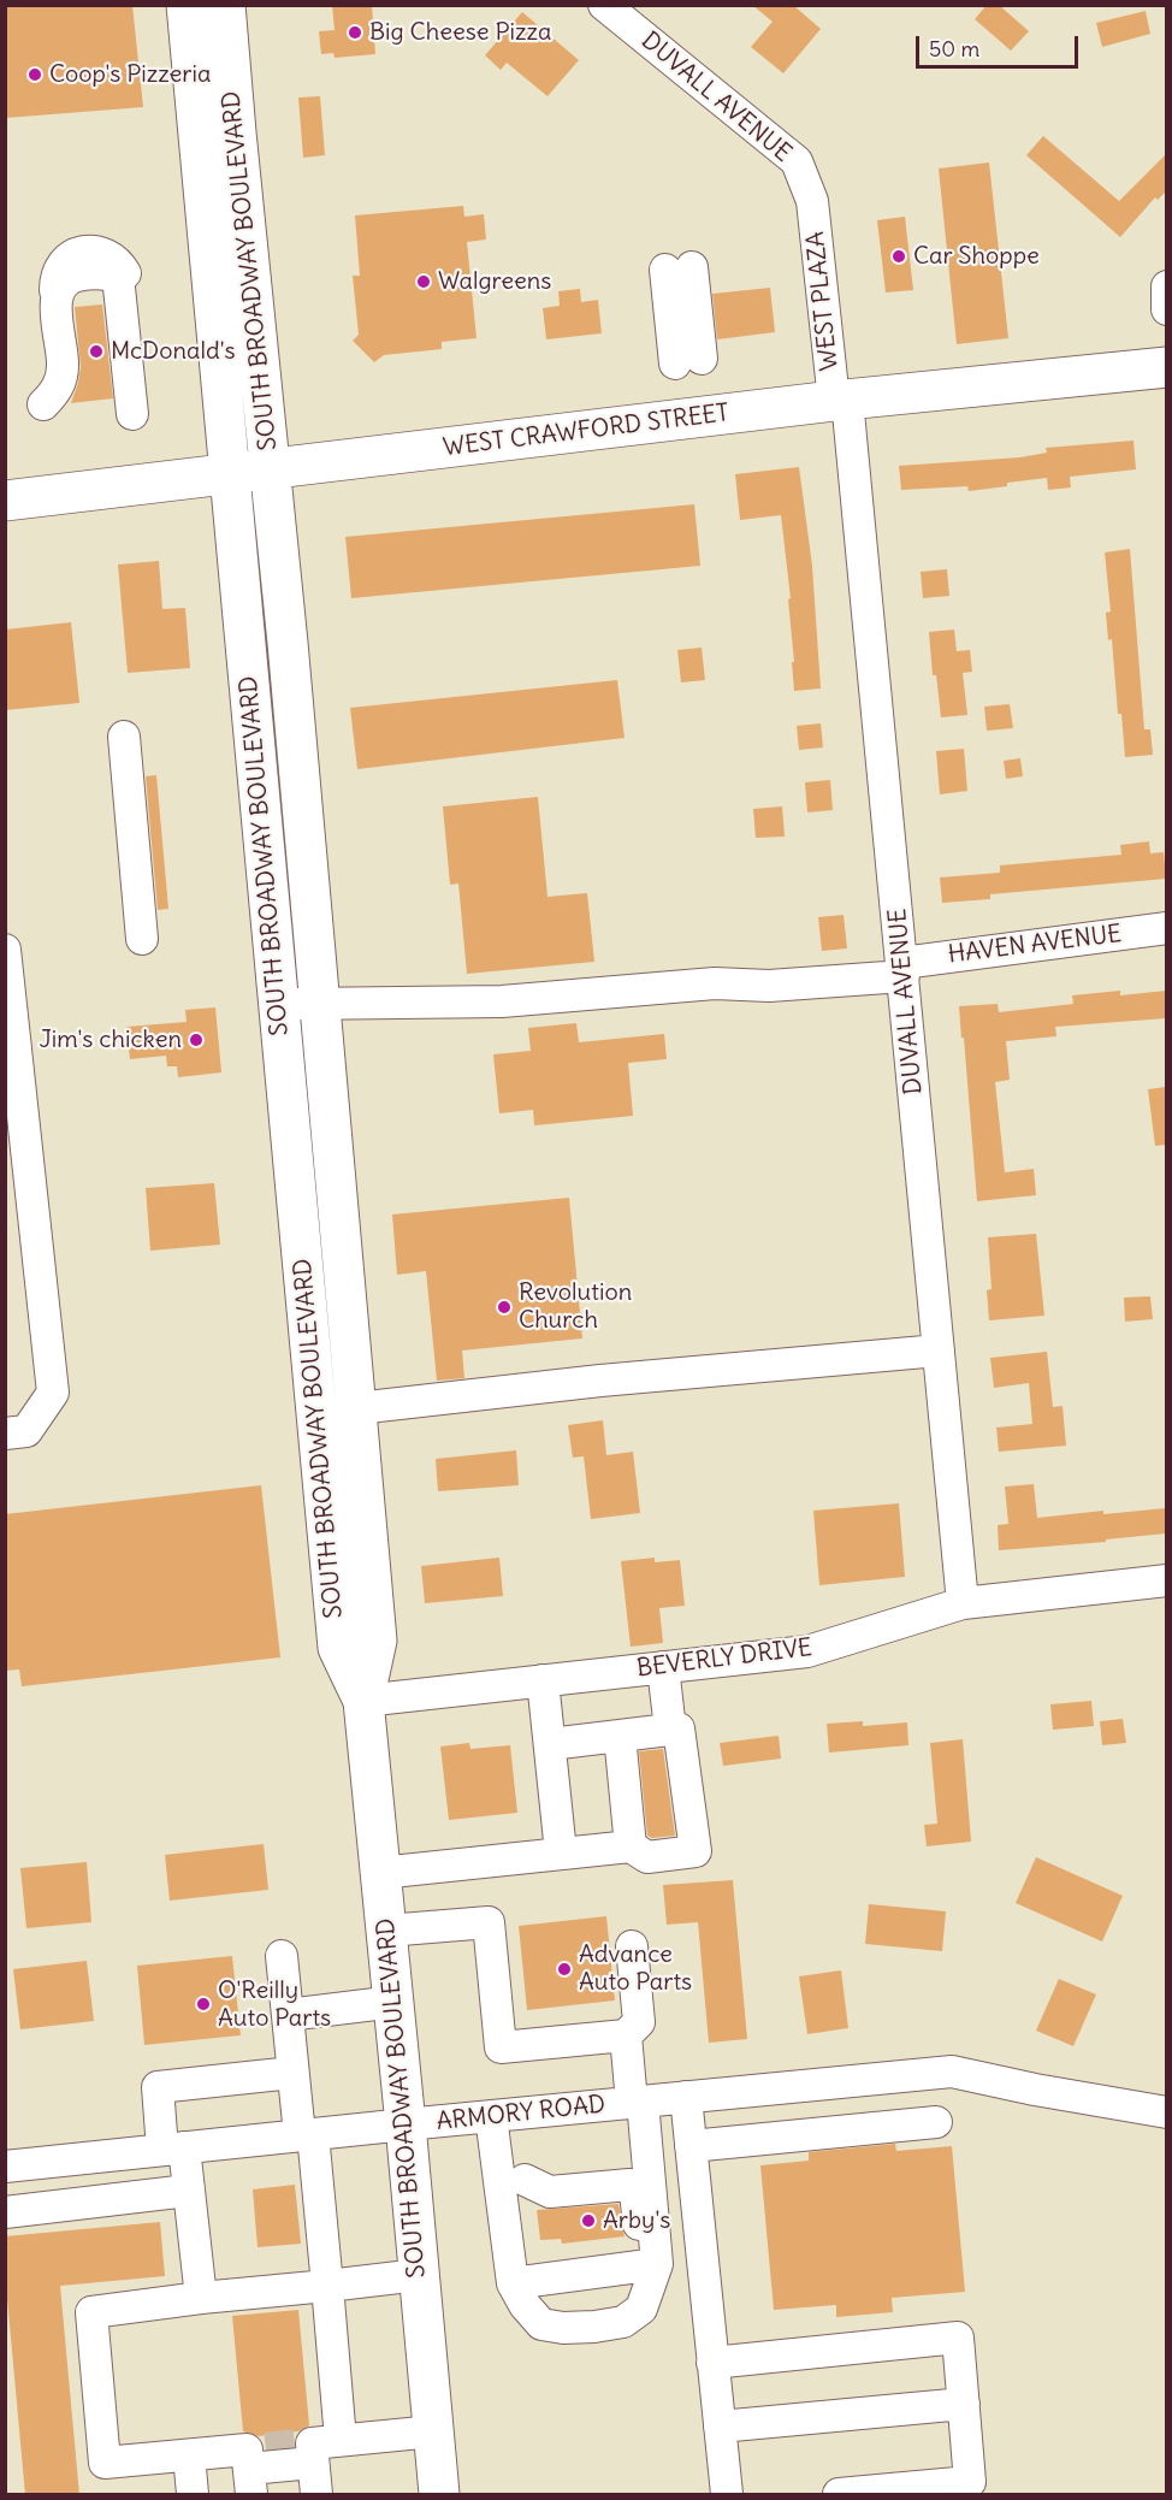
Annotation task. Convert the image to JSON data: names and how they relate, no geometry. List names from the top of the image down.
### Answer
{
  "streets": {
    "main road": ["SOUTH BROADWAY BOULEVARD", "WEST CRAWFORD STREET"],
    "street": [
      "DUVALL AVENUE",
      "WEST PLAZA",
      "HAVEN AVENUE",
      "BEVERLY DRIVE",
      "ARMORY ROAD"
    ]
  },
  "crossings": [
    ["DUVALL AVENUE", "WEST PLAZA"],
    ["DUVALL AVENUE", "WEST CRAWFORD STREET"],
    ["DUVALL AVENUE", "HAVEN AVENUE"],
    ["DUVALL AVENUE", "BEVERLY DRIVE"],
    ["SOUTH BROADWAY BOULEVARD", "WEST CRAWFORD STREET"],
    ["SOUTH BROADWAY BOULEVARD", "HAVEN AVENUE"],
    ["SOUTH BROADWAY BOULEVARD", "BEVERLY DRIVE"],
    ["SOUTH BROADWAY BOULEVARD", "ARMORY ROAD"],
    ["WEST PLAZA", "WEST CRAWFORD STREET"]
  ],
  "places": [
    "Big Cheese Pizza",
    "Coop's Pizzeria",
    "Car Shoppe",
    "Walgreens",
    "McDonald's",
    "Jim's chicken",
    "Revolution Church",
    "Advance Auto Parts",
    "O'Reilly Auto Parts",
    "Arby's"
  ],
  "scale_bar": "50 m"
}
